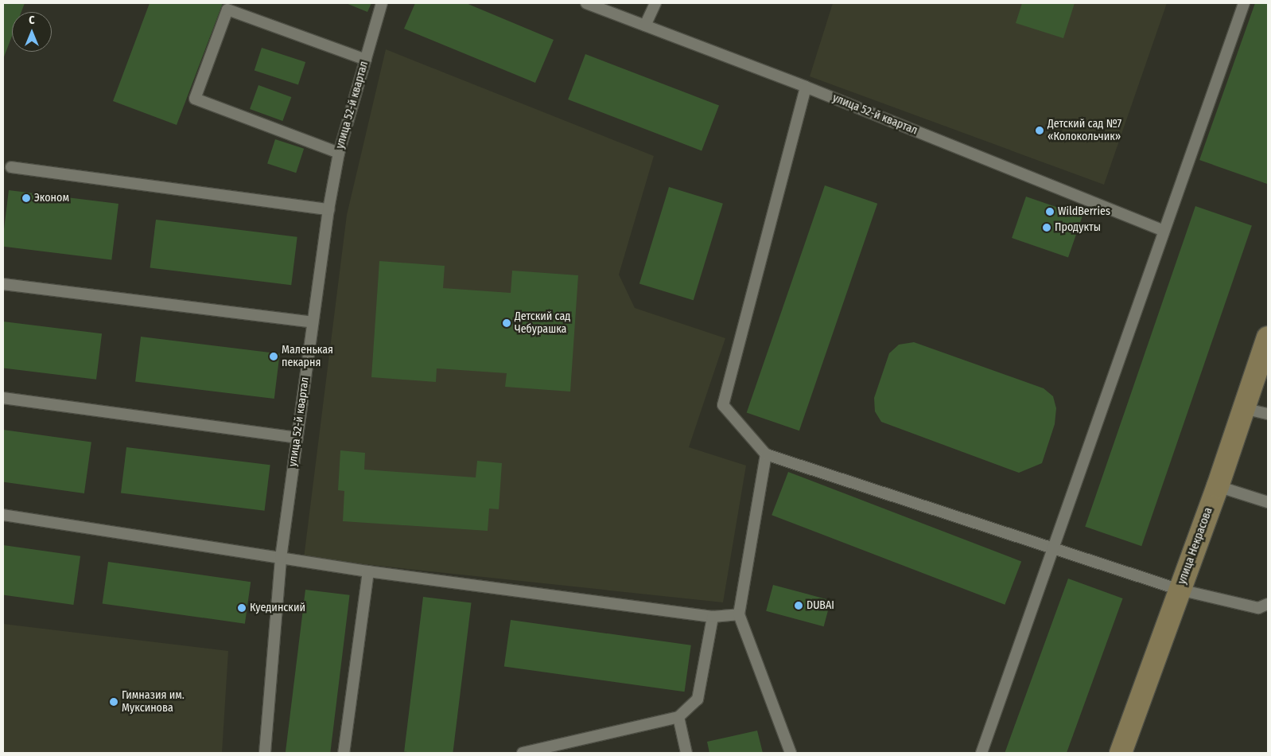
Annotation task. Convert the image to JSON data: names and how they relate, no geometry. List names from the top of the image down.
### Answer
{
  "streets": {
    "street": ["улица Некрасова"],
    "lane": ["улица 52-й квартал"]
  },
  "places": [
    "Детский сад №7 «Колокольчик»",
    "Эконом",
    "WildBerries",
    "Продукты",
    "Детский сад Чебурашка",
    "Маленькая пекарня",
    "DUBAI",
    "Куединский",
    "Гимназия им. Муксинова"
  ],
  "north": "top"
}
